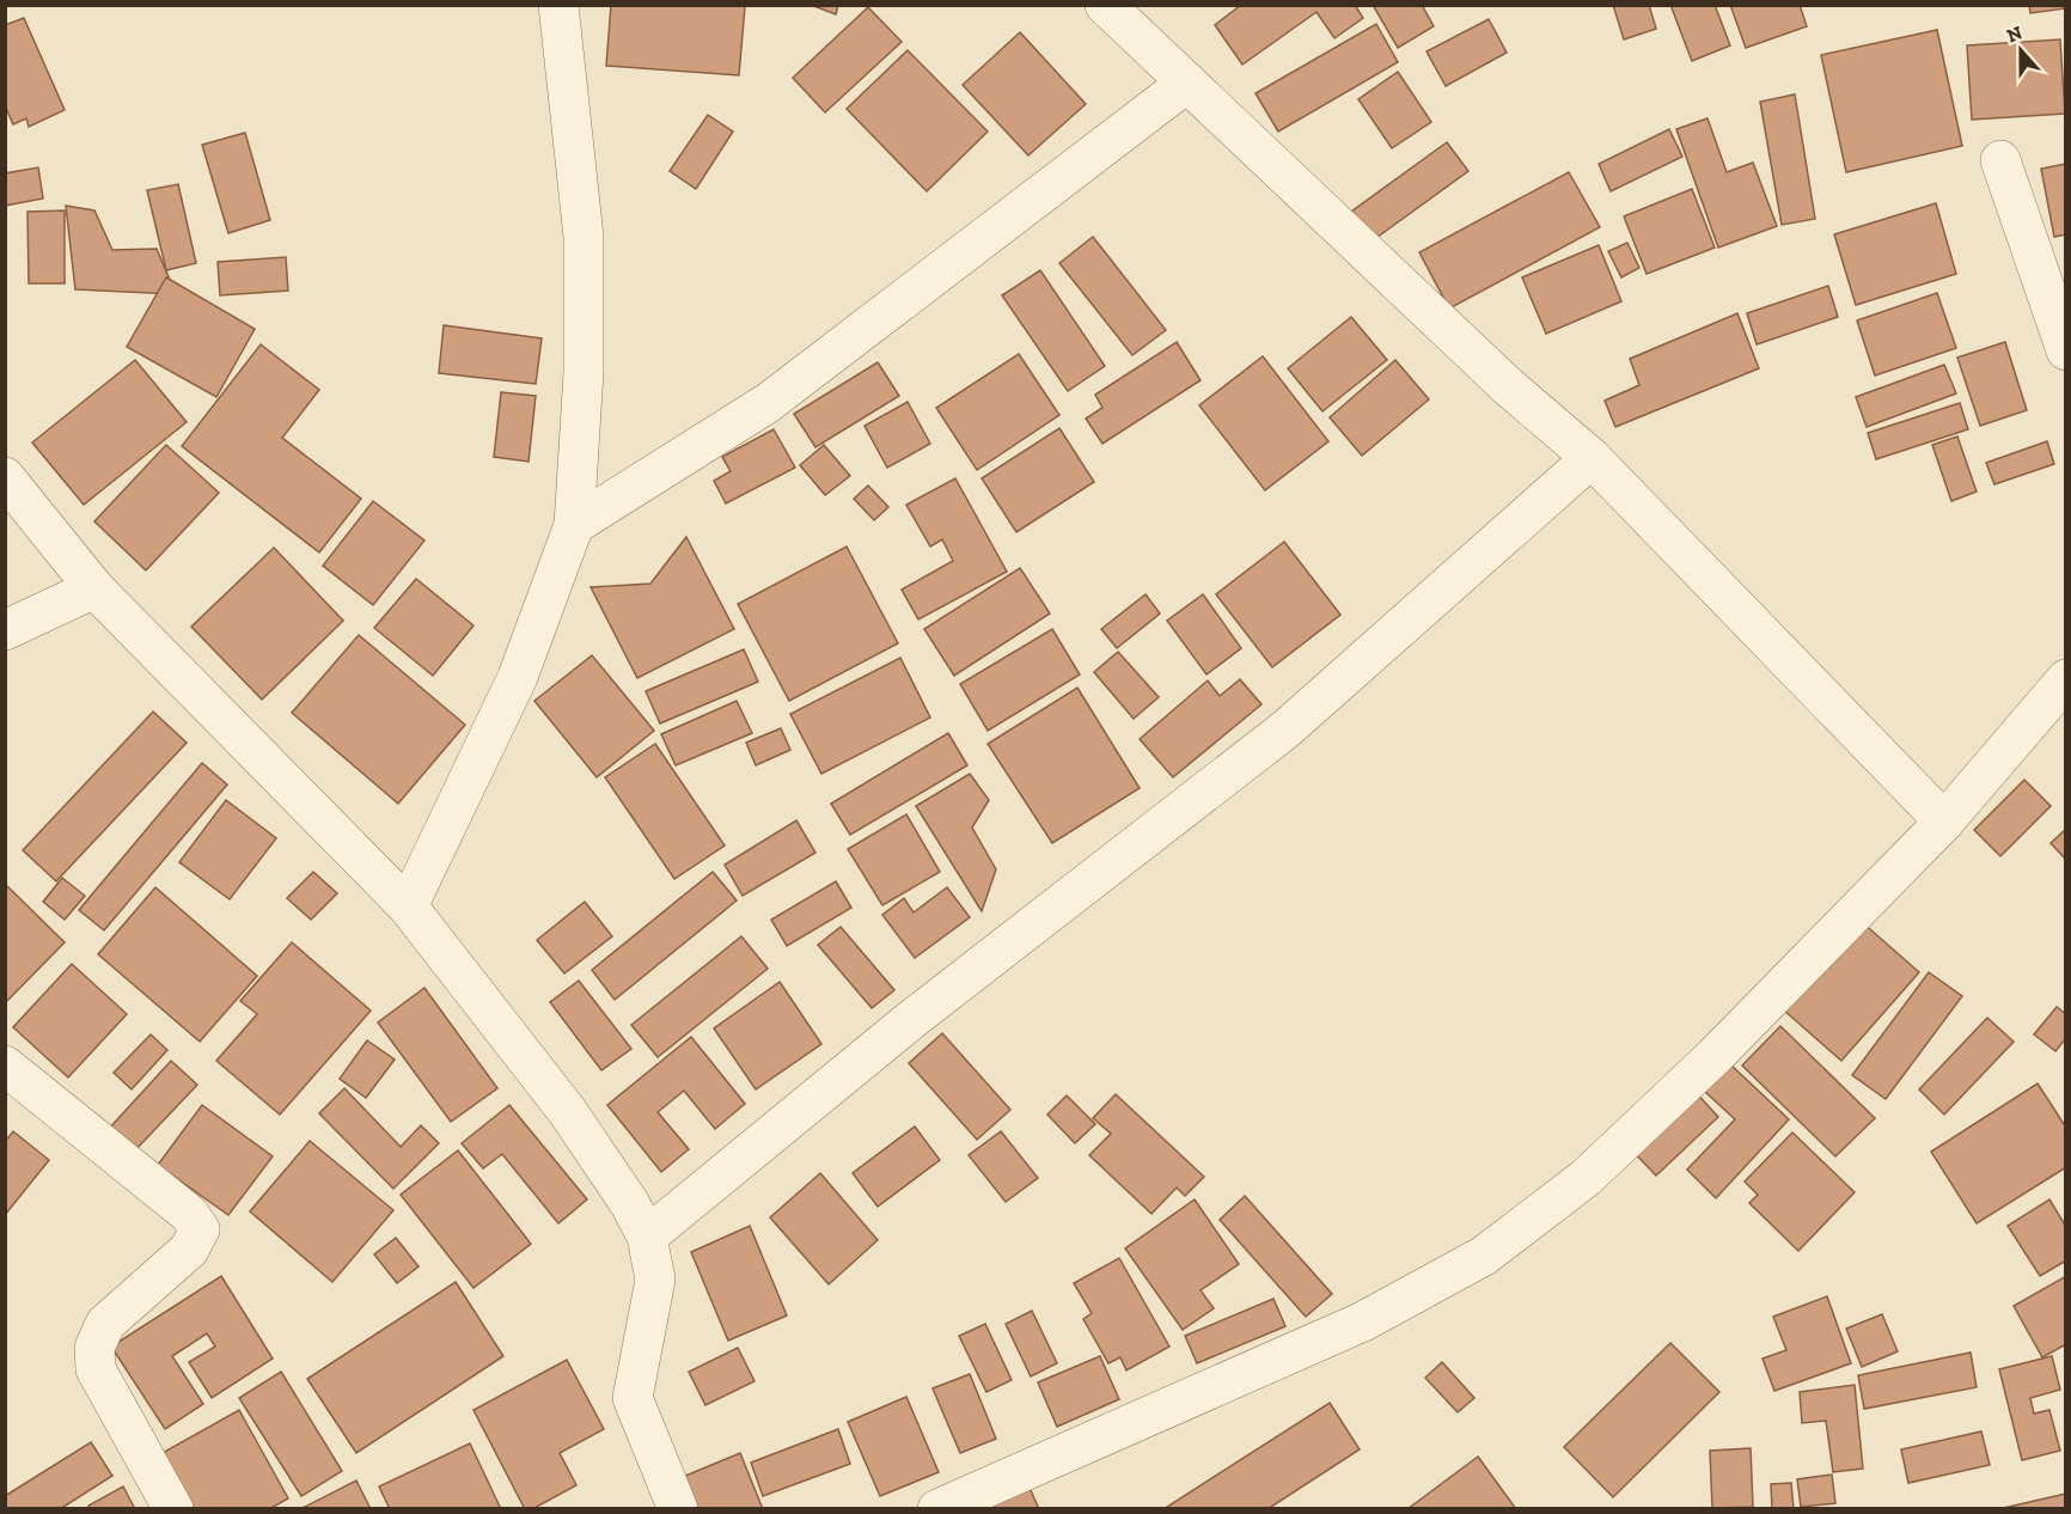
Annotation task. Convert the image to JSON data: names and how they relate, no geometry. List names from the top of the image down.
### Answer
{
  "north": "top"
}
